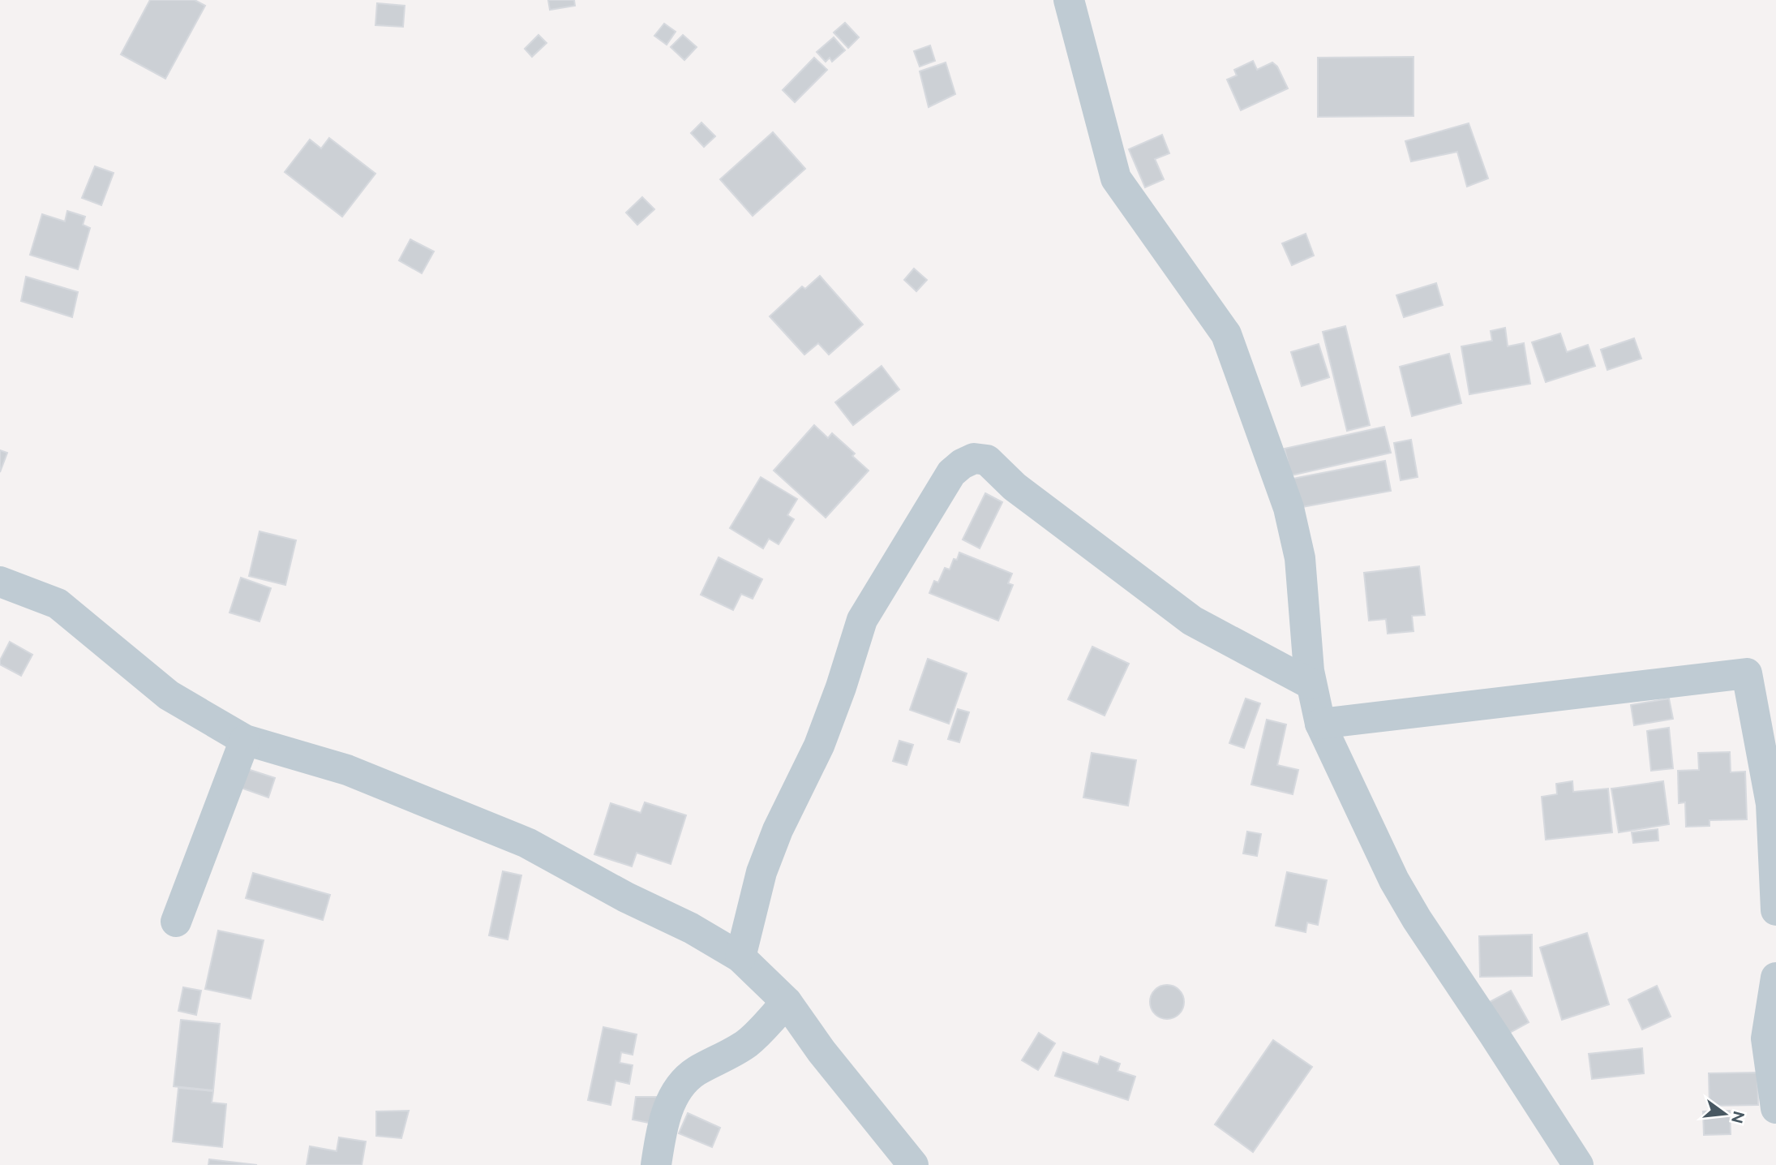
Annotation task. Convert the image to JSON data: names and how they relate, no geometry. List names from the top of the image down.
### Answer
{
  "north": "right"
}
